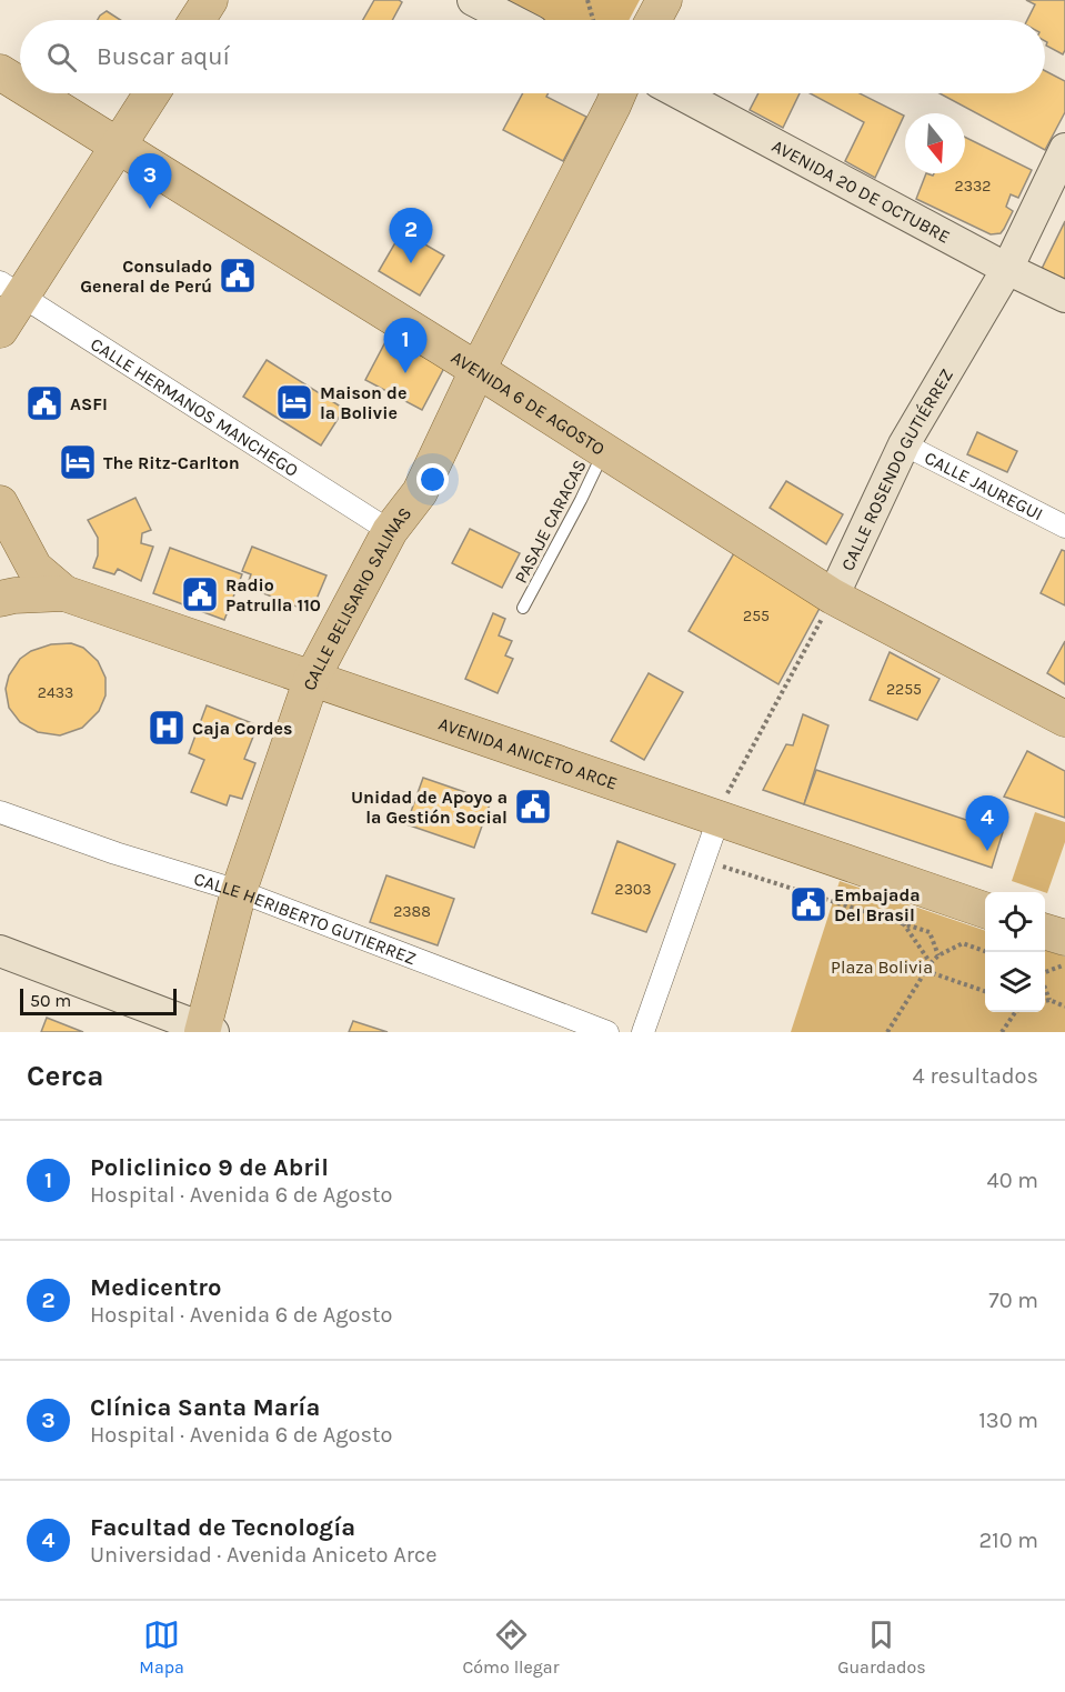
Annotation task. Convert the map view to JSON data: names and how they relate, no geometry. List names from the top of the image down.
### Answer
{
  "streets": {
    "main road": ["AVENIDA 6 DE AGOSTO", "CALLE BELISARIO SALINAS", "AVENIDA ANICETO ARCE"],
    "street": [
      "AVENIDA 20 DE OCTUBRE",
      "CALLE HERMANOS MANCHEGO",
      "CALLE ROSENDO GUTIÉRREZ",
      "CALLE JAUREGUI",
      "CALLE HERIBERTO GUTIERREZ"
    ],
    "lane": ["PASAJE CARACAS"]
  },
  "crossings": [
    ["AVENIDA 20 DE OCTUBRE", "CALLE ROSENDO GUTIÉRREZ"],
    ["AVENIDA 6 DE AGOSTO", "CALLE ROSENDO GUTIÉRREZ"],
    ["AVENIDA 6 DE AGOSTO", "PASAJE CARACAS"],
    ["AVENIDA 6 DE AGOSTO", "CALLE BELISARIO SALINAS"],
    ["CALLE HERMANOS MANCHEGO", "CALLE BELISARIO SALINAS"],
    ["CALLE ROSENDO GUTIÉRREZ", "CALLE JAUREGUI"],
    ["CALLE BELISARIO SALINAS", "AVENIDA ANICETO ARCE"],
    ["CALLE BELISARIO SALINAS", "CALLE HERIBERTO GUTIERREZ"]
  ],
  "parks": ["Plaza Bolivia"],
  "places": {
    "public building": [
      "Consulado General de Perú",
      "ASFI",
      "Radio Patrulla 110",
      "Unidad de Apoyo a la Gestión Social",
      "Embajada Del Brasil"
    ],
    "hotel": ["Maison de la Bolivie", "The Ritz-Carlton"],
    "hospital": ["Caja Cordes"]
  },
  "house_numbers": [
    "2332",
    "255",
    "2255",
    "2433",
    "2303",
    "2388"
  ],
  "scale_bar": "50 m",
  "north": "bottom",
  "page": {
    "search": "Buscar aquí",
    "pins": [
      "3",
      "2",
      "1",
      "4"
    ],
    "scale": "50 m",
    "heading": ["Cerca", "4 resultados"],
    "list": [
      {
        "mark": "1",
        "name": "Policlinico 9 de Abril",
        "note": "Hospital · Avenida 6 de Agosto",
        "value": "40 m"
      },
      {
        "mark": "2",
        "name": "Medicentro",
        "note": "Hospital · Avenida 6 de Agosto",
        "value": "70 m"
      },
      {
        "mark": "3",
        "name": "Clínica Santa María",
        "note": "Hospital · Avenida 6 de Agosto",
        "value": "130 m"
      },
      {
        "mark": "4",
        "name": "Facultad de Tecnología",
        "note": "Universidad · Avenida Aniceto Arce",
        "value": "210 m"
      }
    ],
    "nav": ["Mapa", "Cómo llegar", "Guardados"]
  }
}
